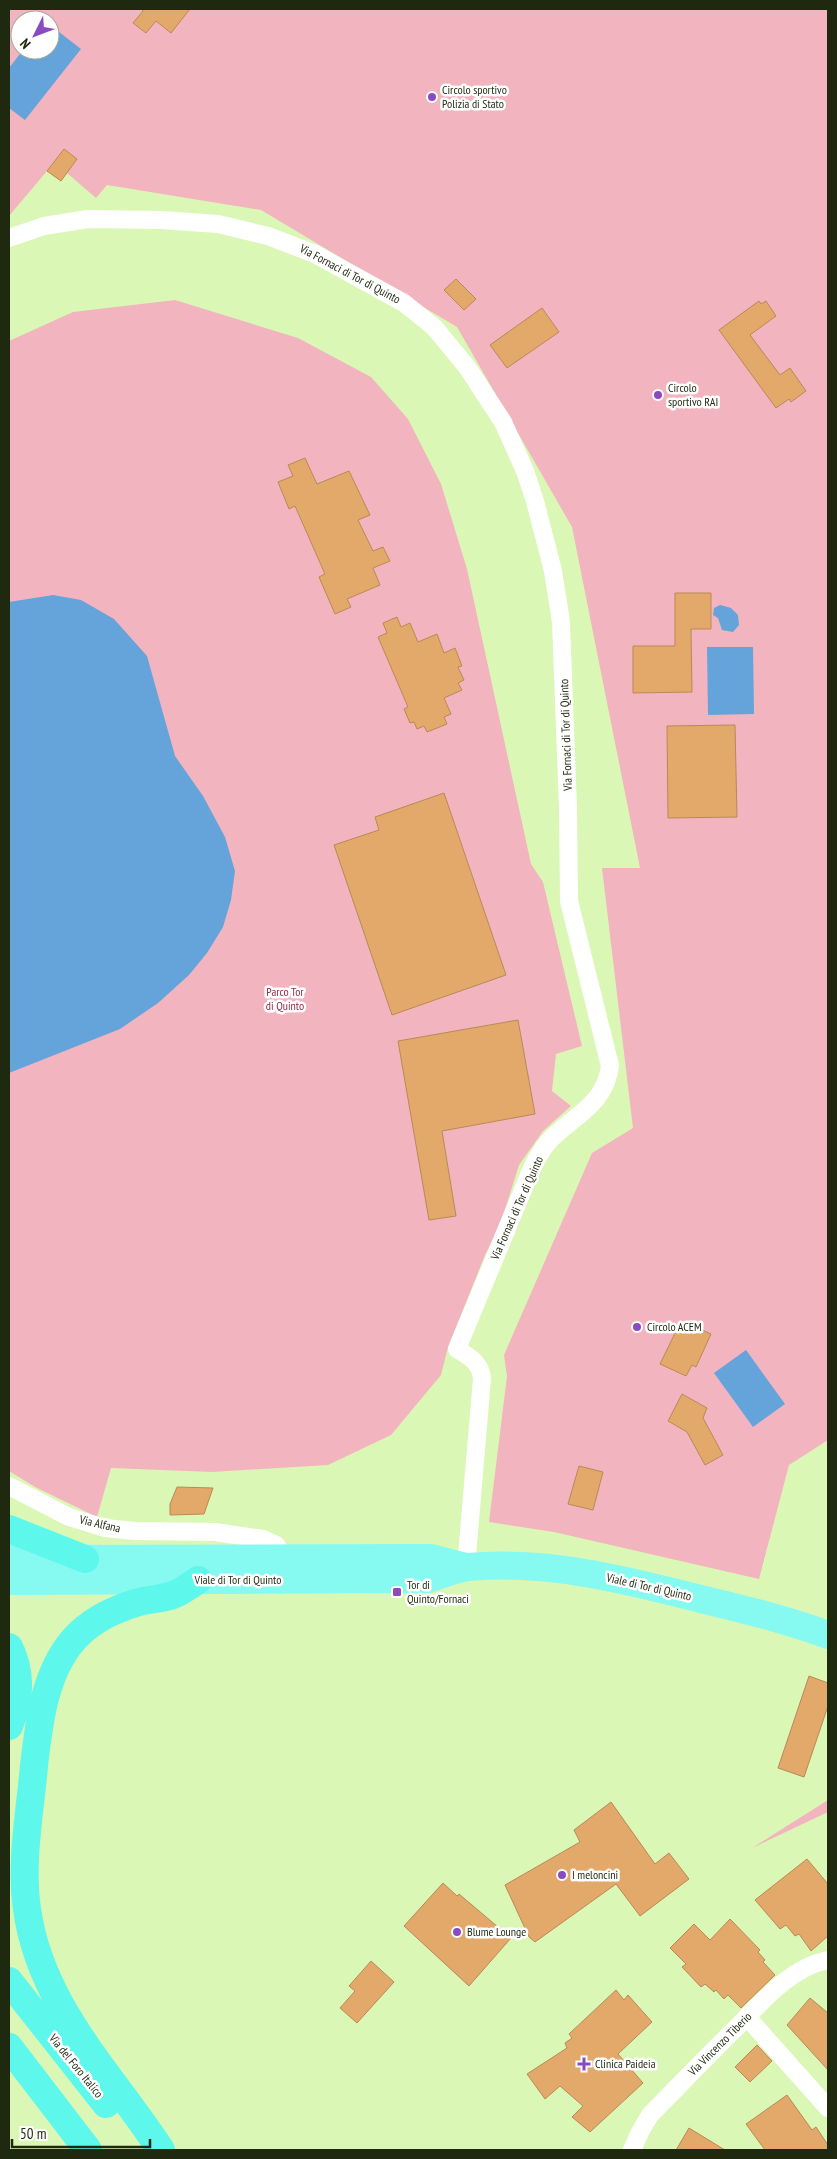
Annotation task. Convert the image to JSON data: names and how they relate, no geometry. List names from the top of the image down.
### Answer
{
  "streets": {
    "highway": ["Via del Foro Italico"],
    "main road": ["Viale di Tor di Quinto"],
    "street": ["Via Fornaci di Tor di Quinto", "Via Alfana", "Via Vincenzo Tiberio"]
  },
  "crossings": [
    ["Via Fornaci di Tor di Quinto", "Viale di Tor di Quinto"],
    ["Via Alfana", "Viale di Tor di Quinto"]
  ],
  "parks": ["Parco Tor di Quinto"],
  "places": {
    "other": [
      "Circolo sportivo Polizia di Stato",
      "Circolo sportivo RAI",
      "Circolo ACEM",
      "I meloncini",
      "Blume Lounge"
    ],
    "transit": ["Tor di Quinto/Fornaci"],
    "health": ["Clinica Paideia"]
  },
  "scale_bar": "50 m",
  "north": "bottom left"
}
